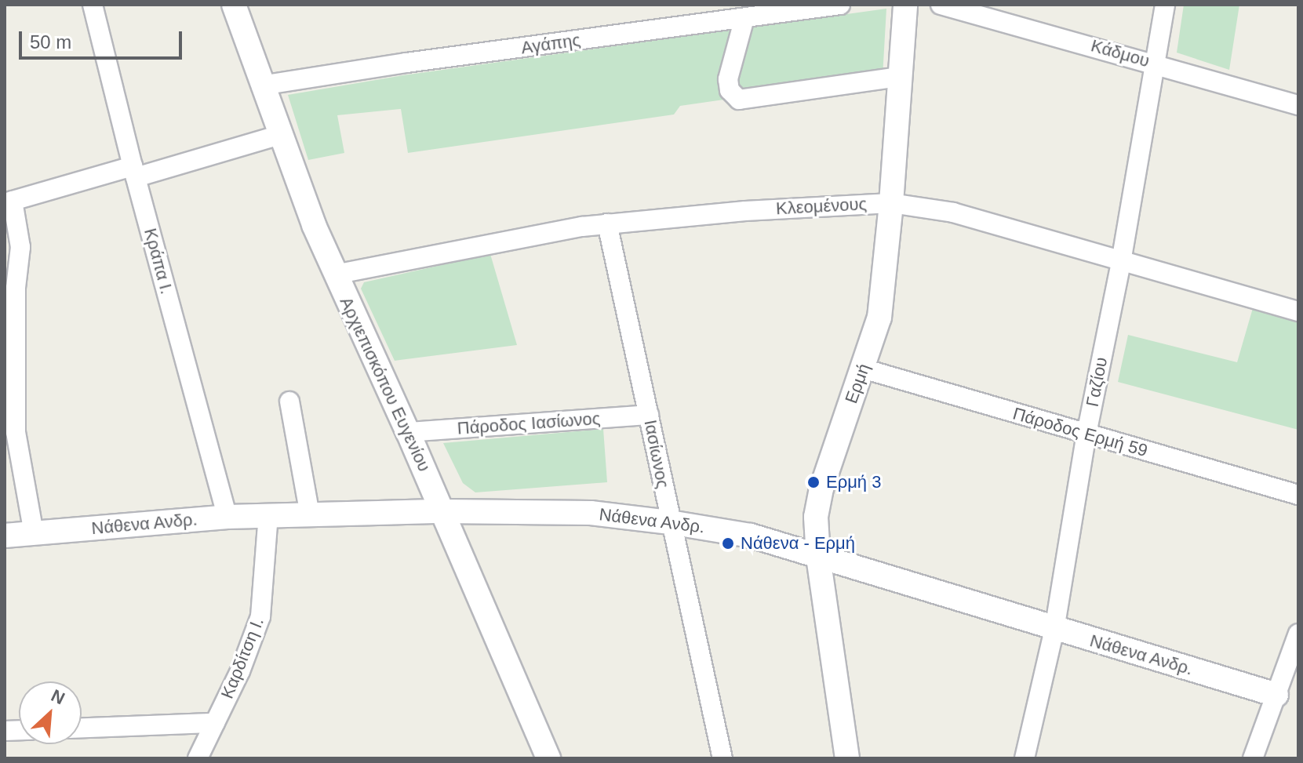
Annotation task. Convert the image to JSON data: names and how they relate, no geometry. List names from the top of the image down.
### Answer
{
  "streets": {
    "street": [
      "Αγάπης",
      "Κάδμου",
      "Κλεομένους",
      "Κράπα Ι.",
      "Γαζίου",
      "Ερμή",
      "Αρχιεπισκόπου Ευγενίου",
      "Πάροδος Ιασίωνος",
      "Πάροδος Ερμή 59",
      "Ιασίωνος",
      "Νάθενα Ανδρ.",
      "Καρδίτση Ι."
    ]
  },
  "crossings": [
    ["Αγάπης", "Αρχιεπισκόπου Ευγενίου"],
    ["Κάδμου", "Γαζίου"],
    ["Κλεομένους", "Γαζίου"],
    ["Κλεομένους", "Ερμή"],
    ["Κλεομένους", "Αρχιεπισκόπου Ευγενίου"],
    ["Κλεομένους", "Ιασίωνος"],
    ["Κράπα Ι.", "Νάθενα Ανδρ."],
    ["Γαζίου", "Πάροδος Ερμή 59"],
    ["Γαζίου", "Νάθενα Ανδρ."],
    ["Ερμή", "Πάροδος Ερμή 59"],
    ["Ερμή", "Νάθενα Ανδρ."],
    ["Αρχιεπισκόπου Ευγενίου", "Πάροδος Ιασίωνος"],
    ["Αρχιεπισκόπου Ευγενίου", "Νάθενα Ανδρ."],
    ["Πάροδος Ιασίωνος", "Ιασίωνος"],
    ["Ιασίωνος", "Νάθενα Ανδρ."],
    ["Νάθενα Ανδρ.", "Καρδίτση Ι."]
  ],
  "places": ["Ερμή 3", "Νάθενα - Ερμή"],
  "scale_bar": "50 m",
  "north": "top right"
}
